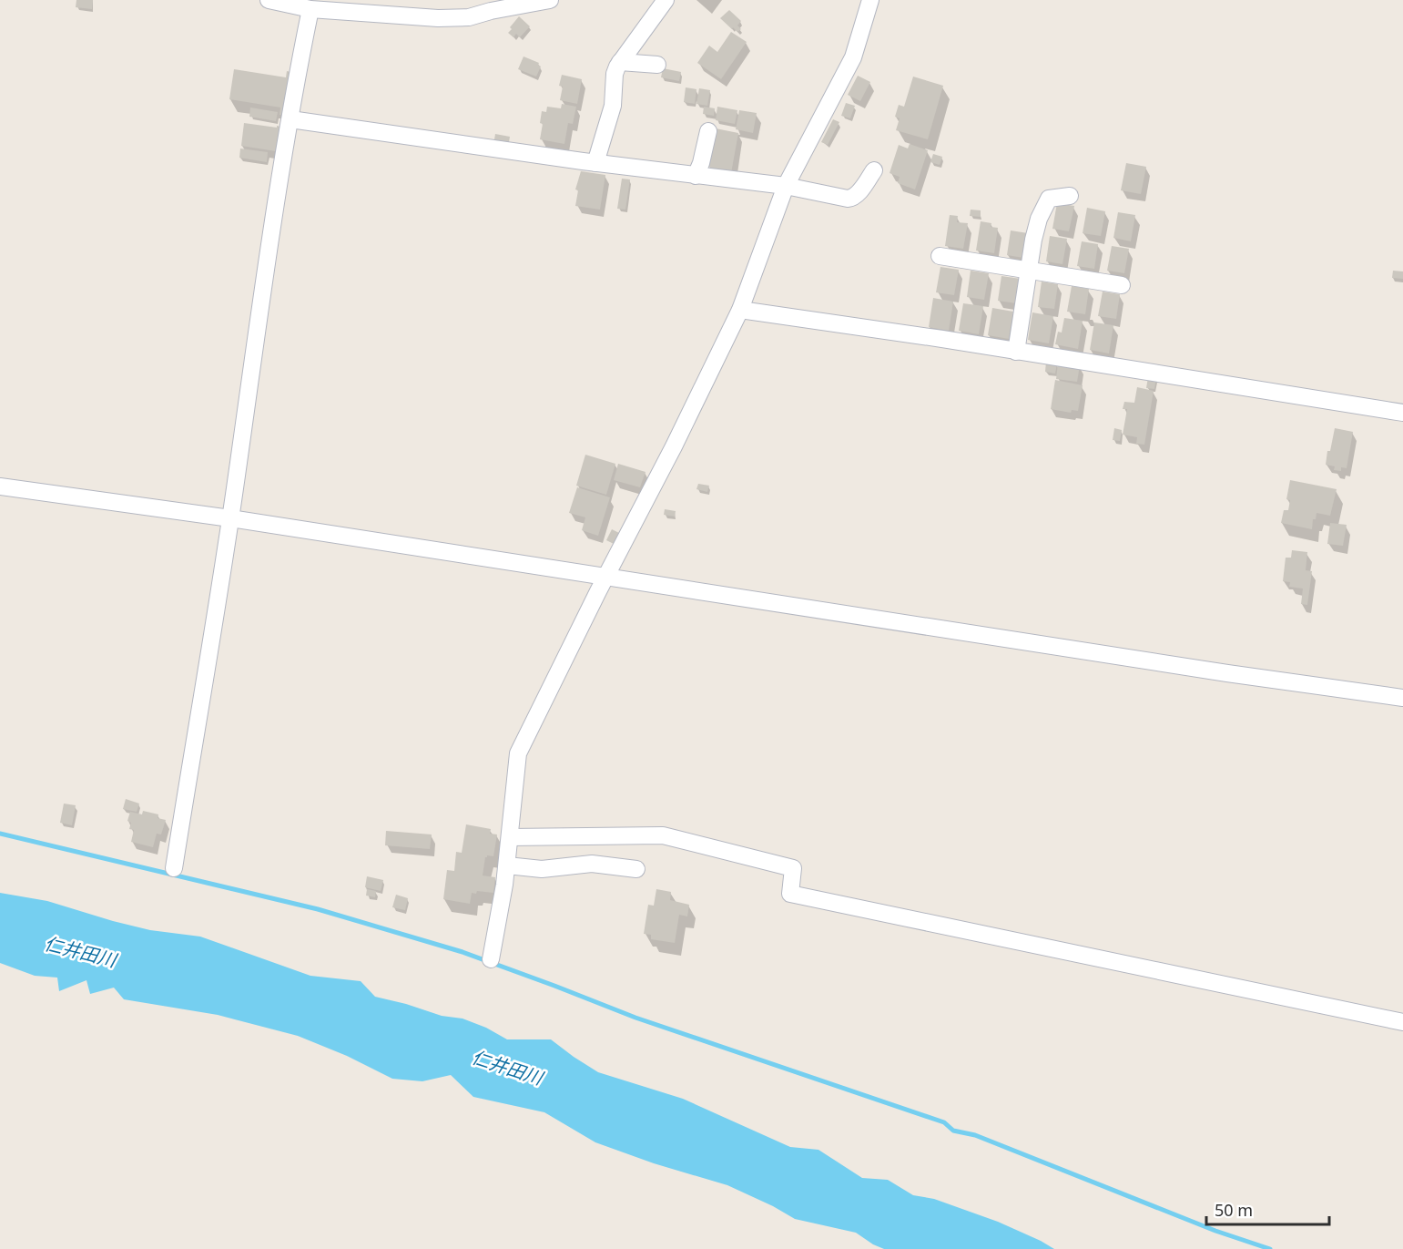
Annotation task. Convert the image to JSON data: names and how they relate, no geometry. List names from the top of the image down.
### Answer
{
  "water": ["仁井田川"],
  "scale_bar": "50 m"
}
